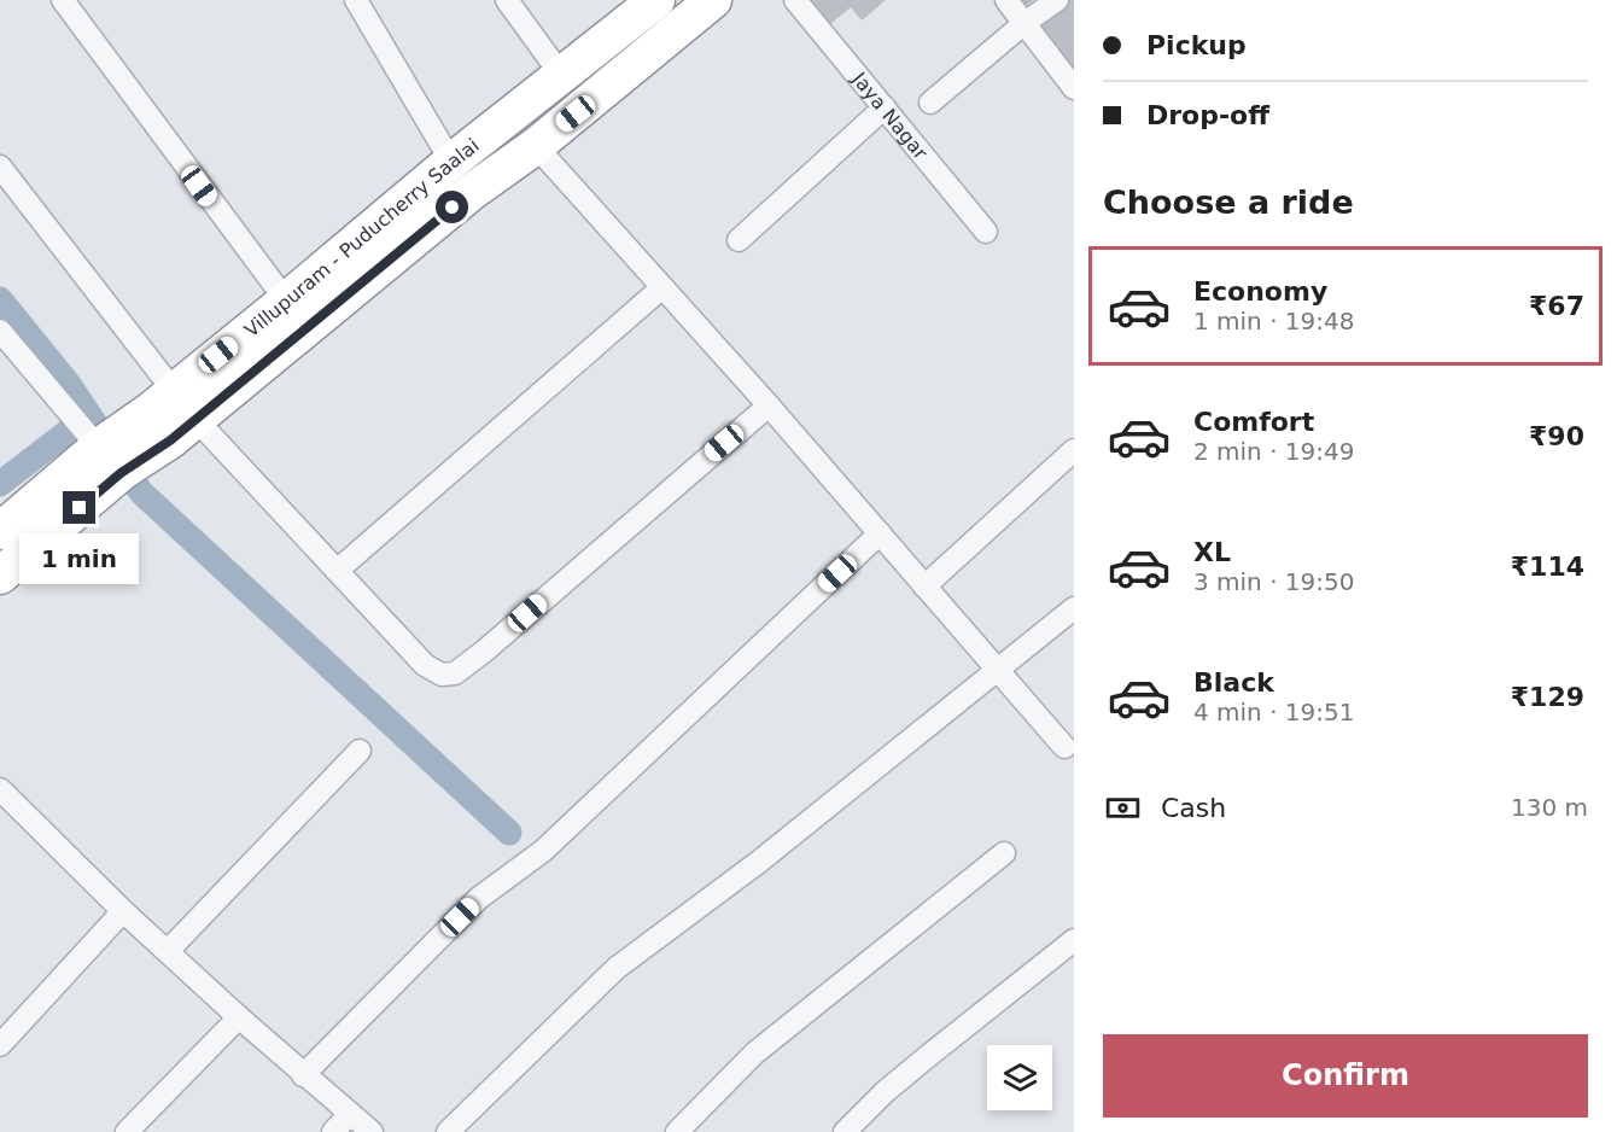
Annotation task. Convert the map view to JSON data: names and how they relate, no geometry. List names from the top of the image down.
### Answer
{
  "streets": {
    "highway": ["Villupuram - Puducherry Saalai"],
    "street": ["Jaya Nagar"]
  },
  "page": {
    "banner": ["Pickup", "Drop-off"],
    "heading": "Choose a ride",
    "list": [
      {
        "name": "Economy",
        "note": "1 min · 19:48",
        "value": "₹67"
      },
      {
        "name": "Comfort",
        "note": "2 min · 19:49",
        "value": "₹90"
      },
      {
        "name": "XL",
        "note": "3 min · 19:50",
        "value": "₹114"
      },
      {
        "name": "Black",
        "note": "4 min · 19:51",
        "value": "₹129"
      }
    ],
    "bubble": "1 min",
    "pay": ["Cash", "130 m"],
    "buttons": "Confirm"
  }
}
